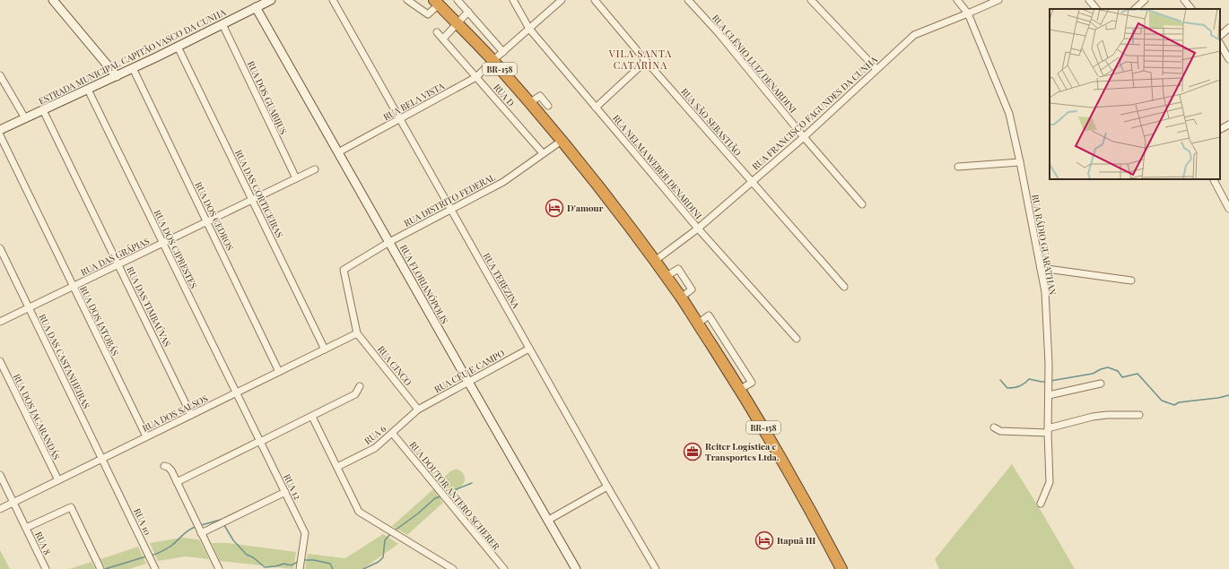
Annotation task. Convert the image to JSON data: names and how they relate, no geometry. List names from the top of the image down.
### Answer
{
  "streets": {
    "highway": ["BR-158"],
    "street": [
      "ESTRADA MUNICIPAL CAPITÃO VASCO DA CUNHA",
      "RUA CLÊNIO LUIZ DENARDINI",
      "RUA D",
      "RUA DOS GUABIJUS",
      "RUA BELA VISTA",
      "RUA FRANCISCO FAGUNDES DA CUNHA",
      "RUA SÃO SEBASTIÃO",
      "RUA NELMA WEBER DENARDINI",
      "RUA DAS CORTICEIRAS",
      "RUA DISTRITO FEDERAL",
      "RUA DOS CEDROS",
      "RUA RÁDIO GUARATHAN",
      "RUA DOS CIPRESTES",
      "RUA DAS GRÁPIAS",
      "RUA TEREZINA",
      "RUA FLORIANÓPOLIS",
      "RUA DAS TIMBAÚVAS",
      "RUA DOS JATOBÁS",
      "RUA DAS CASTANHEIRAS",
      "RUA CINCO",
      "RUA CÉU E CAMPO",
      "RUA DOS SALSOS",
      "RUA DOS JACARANDÁS",
      "RUA 6",
      "RUA 12",
      "RUA DOUTOR ANTERO SCHERER",
      "RUA 10",
      "RUA 8"
    ]
  },
  "crossings": [
    ["ESTRADA MUNICIPAL CAPITÃO VASCO DA CUNHA", "RUA DOS GUABIJUS"],
    ["ESTRADA MUNICIPAL CAPITÃO VASCO DA CUNHA", "RUA DAS CORTICEIRAS"],
    ["ESTRADA MUNICIPAL CAPITÃO VASCO DA CUNHA", "RUA DOS CEDROS"],
    ["ESTRADA MUNICIPAL CAPITÃO VASCO DA CUNHA", "RUA DOS CIPRESTES"],
    ["ESTRADA MUNICIPAL CAPITÃO VASCO DA CUNHA", "RUA FLORIANÓPOLIS"],
    ["ESTRADA MUNICIPAL CAPITÃO VASCO DA CUNHA", "RUA DAS TIMBAÚVAS"],
    ["RUA CLÊNIO LUIZ DENARDINI", "RUA FRANCISCO FAGUNDES DA CUNHA"],
    ["BR-158", "RUA BELA VISTA"],
    ["BR-158", "RUA FRANCISCO FAGUNDES DA CUNHA"],
    ["BR-158", "RUA DISTRITO FEDERAL"],
    ["RUA D", "RUA BELA VISTA"],
    ["RUA D", "RUA DISTRITO FEDERAL"],
    ["RUA DOS GUABIJUS", "RUA DAS GRÁPIAS"],
    ["RUA BELA VISTA", "RUA NELMA WEBER DENARDINI"],
    ["RUA BELA VISTA", "RUA TEREZINA"],
    ["RUA BELA VISTA", "RUA FLORIANÓPOLIS"],
    ["RUA FRANCISCO FAGUNDES DA CUNHA", "RUA SÃO SEBASTIÃO"],
    ["RUA FRANCISCO FAGUNDES DA CUNHA", "RUA NELMA WEBER DENARDINI"],
    ["RUA FRANCISCO FAGUNDES DA CUNHA", "RUA RÁDIO GUARATHAN"],
    ["RUA DAS CORTICEIRAS", "RUA DAS GRÁPIAS"],
    ["RUA DAS CORTICEIRAS", "RUA DOS SALSOS"],
    ["RUA DISTRITO FEDERAL", "RUA TEREZINA"],
    ["RUA DISTRITO FEDERAL", "RUA FLORIANÓPOLIS"],
    ["RUA DISTRITO FEDERAL", "RUA CINCO"],
    ["RUA DISTRITO FEDERAL", "RUA DOS SALSOS"],
    ["RUA DOS CEDROS", "RUA DAS GRÁPIAS"],
    ["RUA DOS CEDROS", "RUA DOS SALSOS"],
    ["RUA DOS CIPRESTES", "RUA DAS GRÁPIAS"],
    ["RUA DOS CIPRESTES", "RUA DOS SALSOS"],
    ["RUA DOS CIPRESTES", "RUA 12"],
    ["RUA DAS GRÁPIAS", "RUA DAS TIMBAÚVAS"],
    ["RUA DAS GRÁPIAS", "RUA DOS JATOBÁS"],
    ["RUA DAS GRÁPIAS", "RUA DAS CASTANHEIRAS"],
    ["RUA TEREZINA", "RUA CÉU E CAMPO"],
    ["RUA FLORIANÓPOLIS", "RUA CÉU E CAMPO"],
    ["RUA DAS TIMBAÚVAS", "RUA DOS SALSOS"],
    ["RUA DOS JATOBÁS", "RUA DOS SALSOS"],
    ["RUA DAS CASTANHEIRAS", "RUA DOS SALSOS"],
    ["RUA DAS CASTANHEIRAS", "RUA 10"],
    ["RUA CINCO", "RUA CÉU E CAMPO"],
    ["RUA CINCO", "RUA DOS SALSOS"],
    ["RUA CINCO", "RUA 6"],
    ["RUA CÉU E CAMPO", "RUA 6"],
    ["RUA DOS SALSOS", "RUA DOS JACARANDÁS"],
    ["RUA DOS SALSOS", "RUA 8"],
    ["RUA 6", "RUA DOUTOR ANTERO SCHERER"]
  ],
  "districts": ["VILA SANTA CATARINA"],
  "places": {
    "hotel": ["D'amour", "Itapuã III"],
    "office": ["Reiter Logística e Transportes Ltda."]
  }
}
